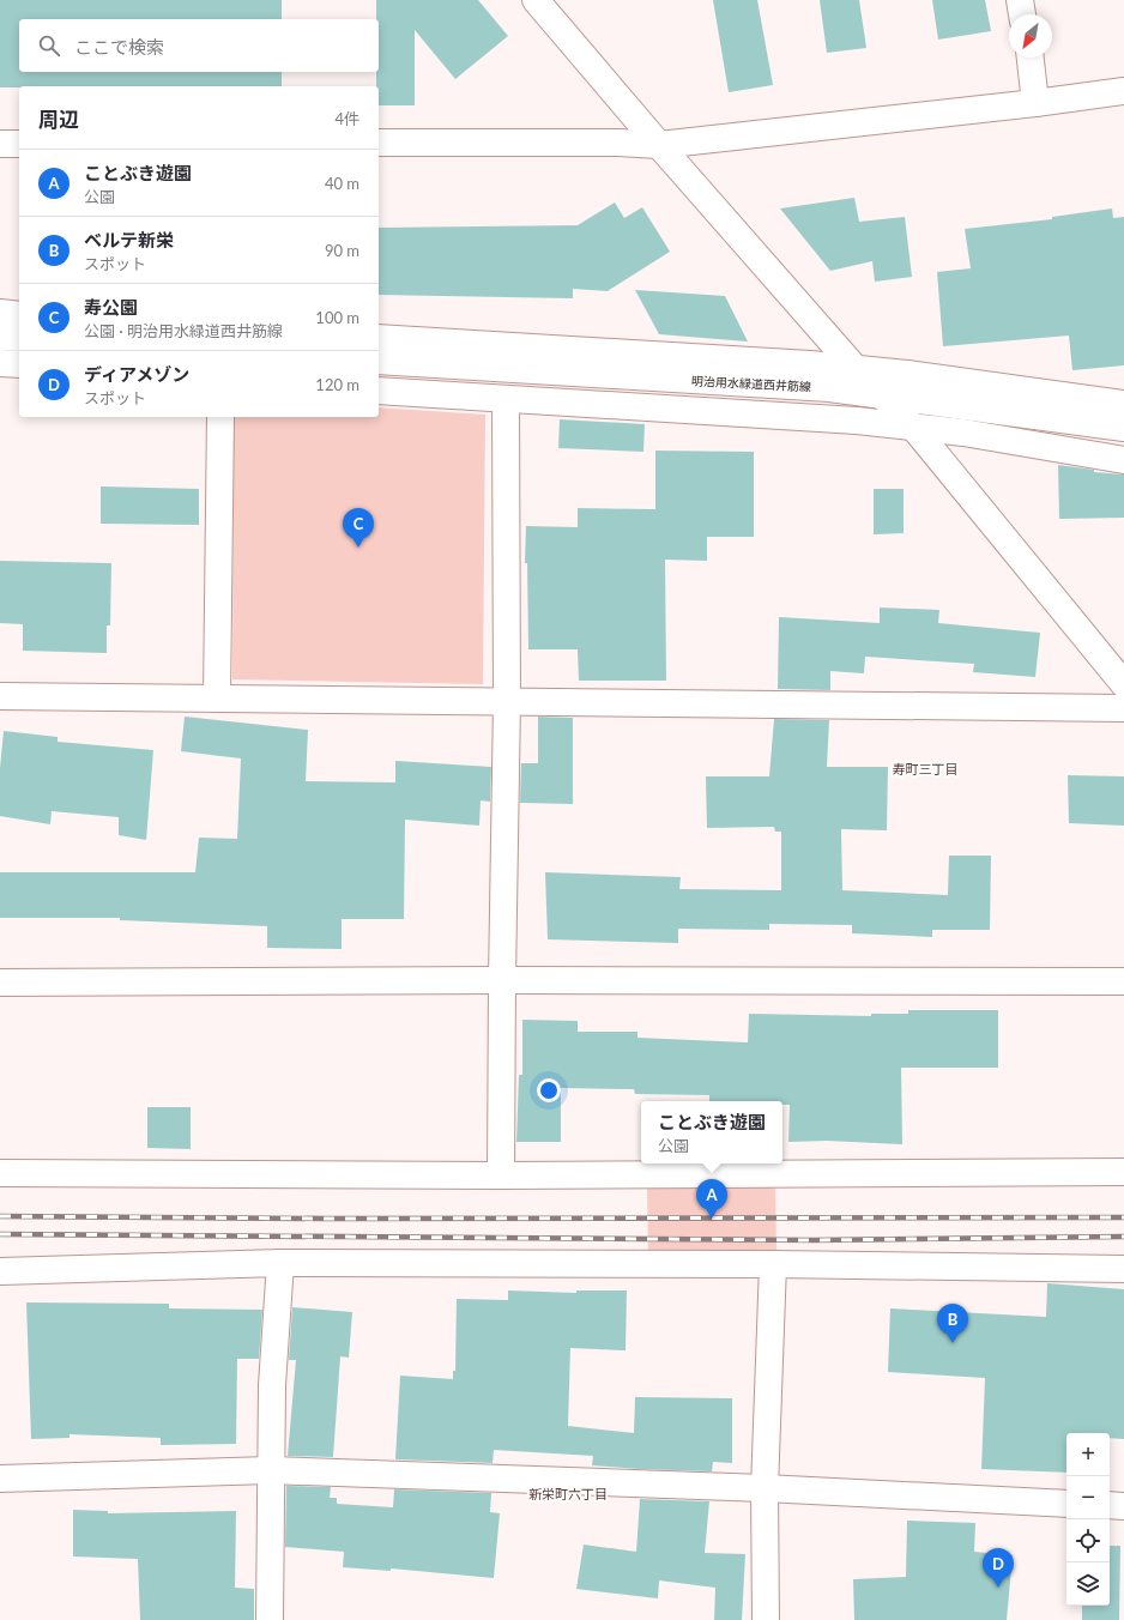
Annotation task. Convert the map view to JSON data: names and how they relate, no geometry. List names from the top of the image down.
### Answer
{
  "streets": {
    "street": ["明治用水緑道西井筋線"]
  },
  "districts": ["寿町三丁目", "新栄町六丁目"],
  "north": "bottom left",
  "page": {
    "search": "ここで検索",
    "heading": ["周辺", "4件"],
    "list": [
      {
        "mark": "A",
        "name": "ことぶき遊園",
        "note": "公園",
        "value": "40 m"
      },
      {
        "mark": "B",
        "name": "ベルテ新栄",
        "note": "スポット",
        "value": "90 m"
      },
      {
        "mark": "C",
        "name": "寿公園",
        "note": "公園 · 明治用水緑道西井筋線",
        "value": "100 m"
      },
      {
        "mark": "D",
        "name": "ディアメゾン",
        "note": "スポット",
        "value": "120 m"
      }
    ],
    "pins": [
      "C",
      "A",
      "B",
      "D"
    ],
    "popup": ["ことぶき遊園", "公園"],
    "map_buttons": ["+", "−"]
  }
}
